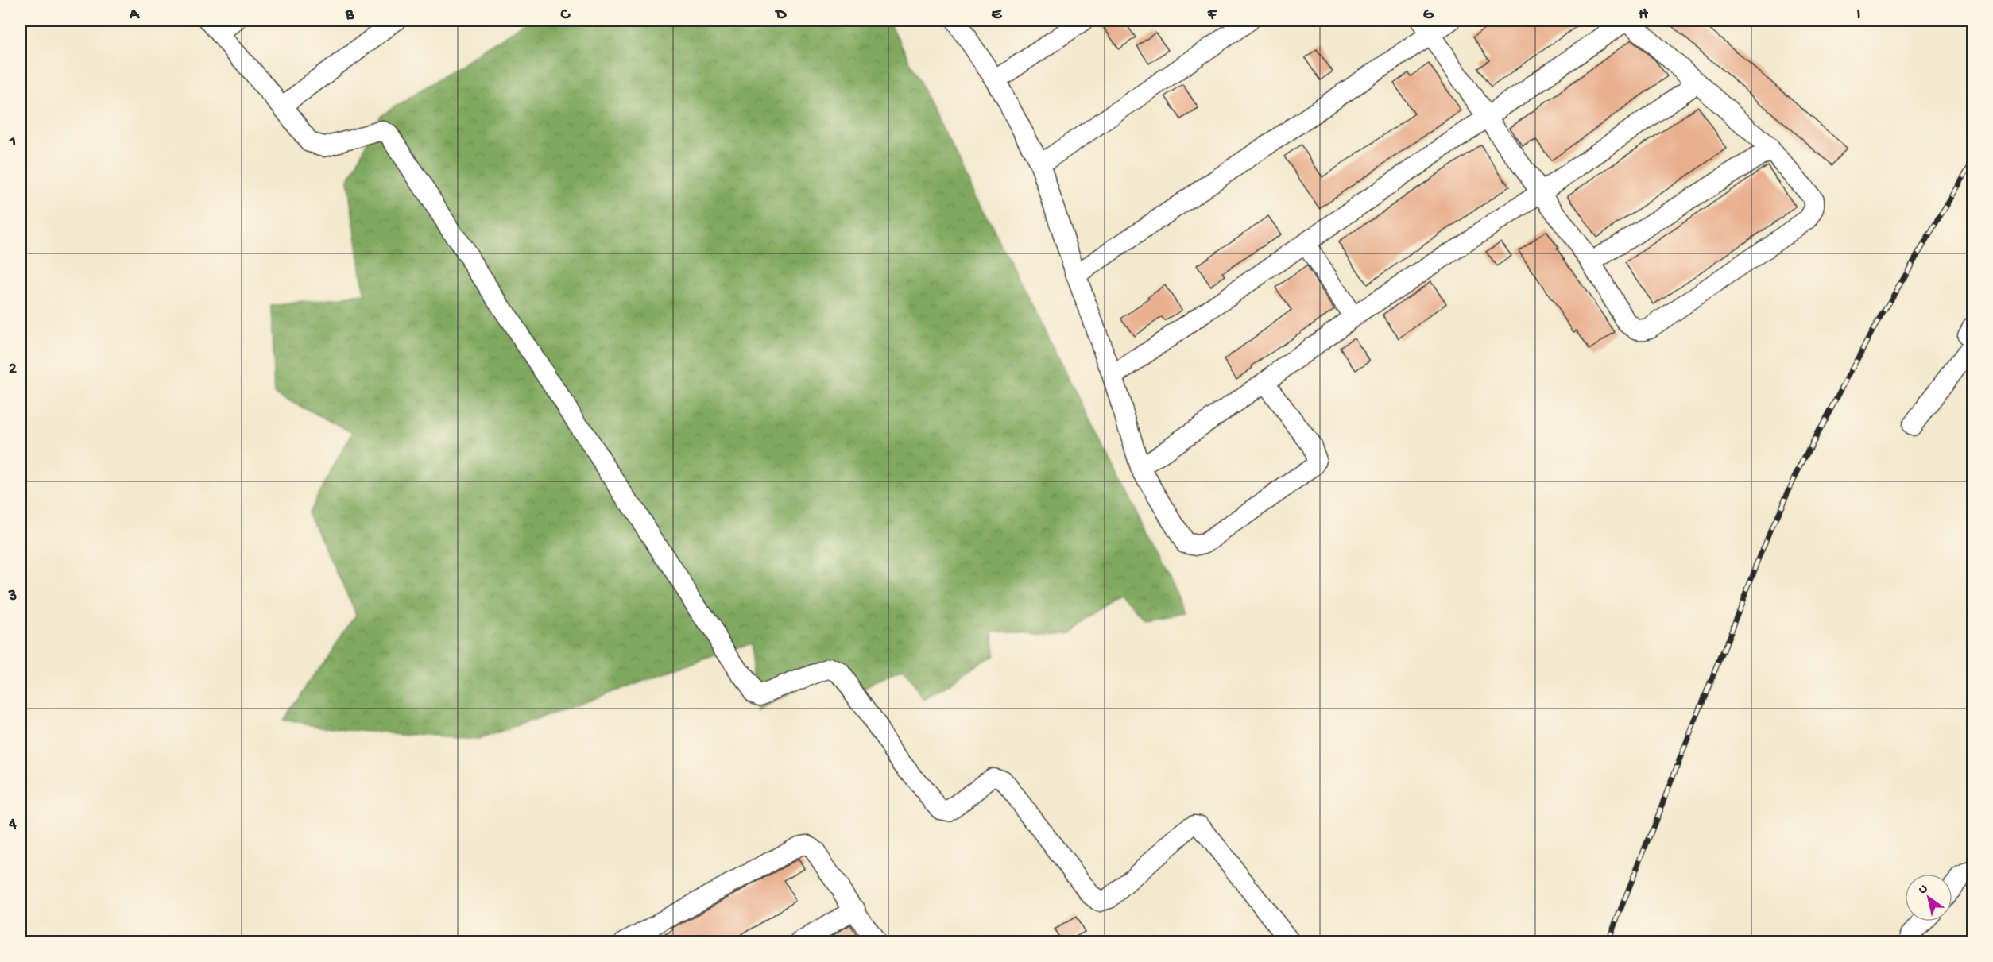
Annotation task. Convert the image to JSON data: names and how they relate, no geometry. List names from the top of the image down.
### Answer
{
  "north": "top left",
  "grid": {
    "columns": [
      "A",
      "B",
      "C",
      "D",
      "E",
      "F",
      "G",
      "H",
      "I"
    ],
    "rows": [
      "1",
      "2",
      "3",
      "4"
    ]
  }
}
